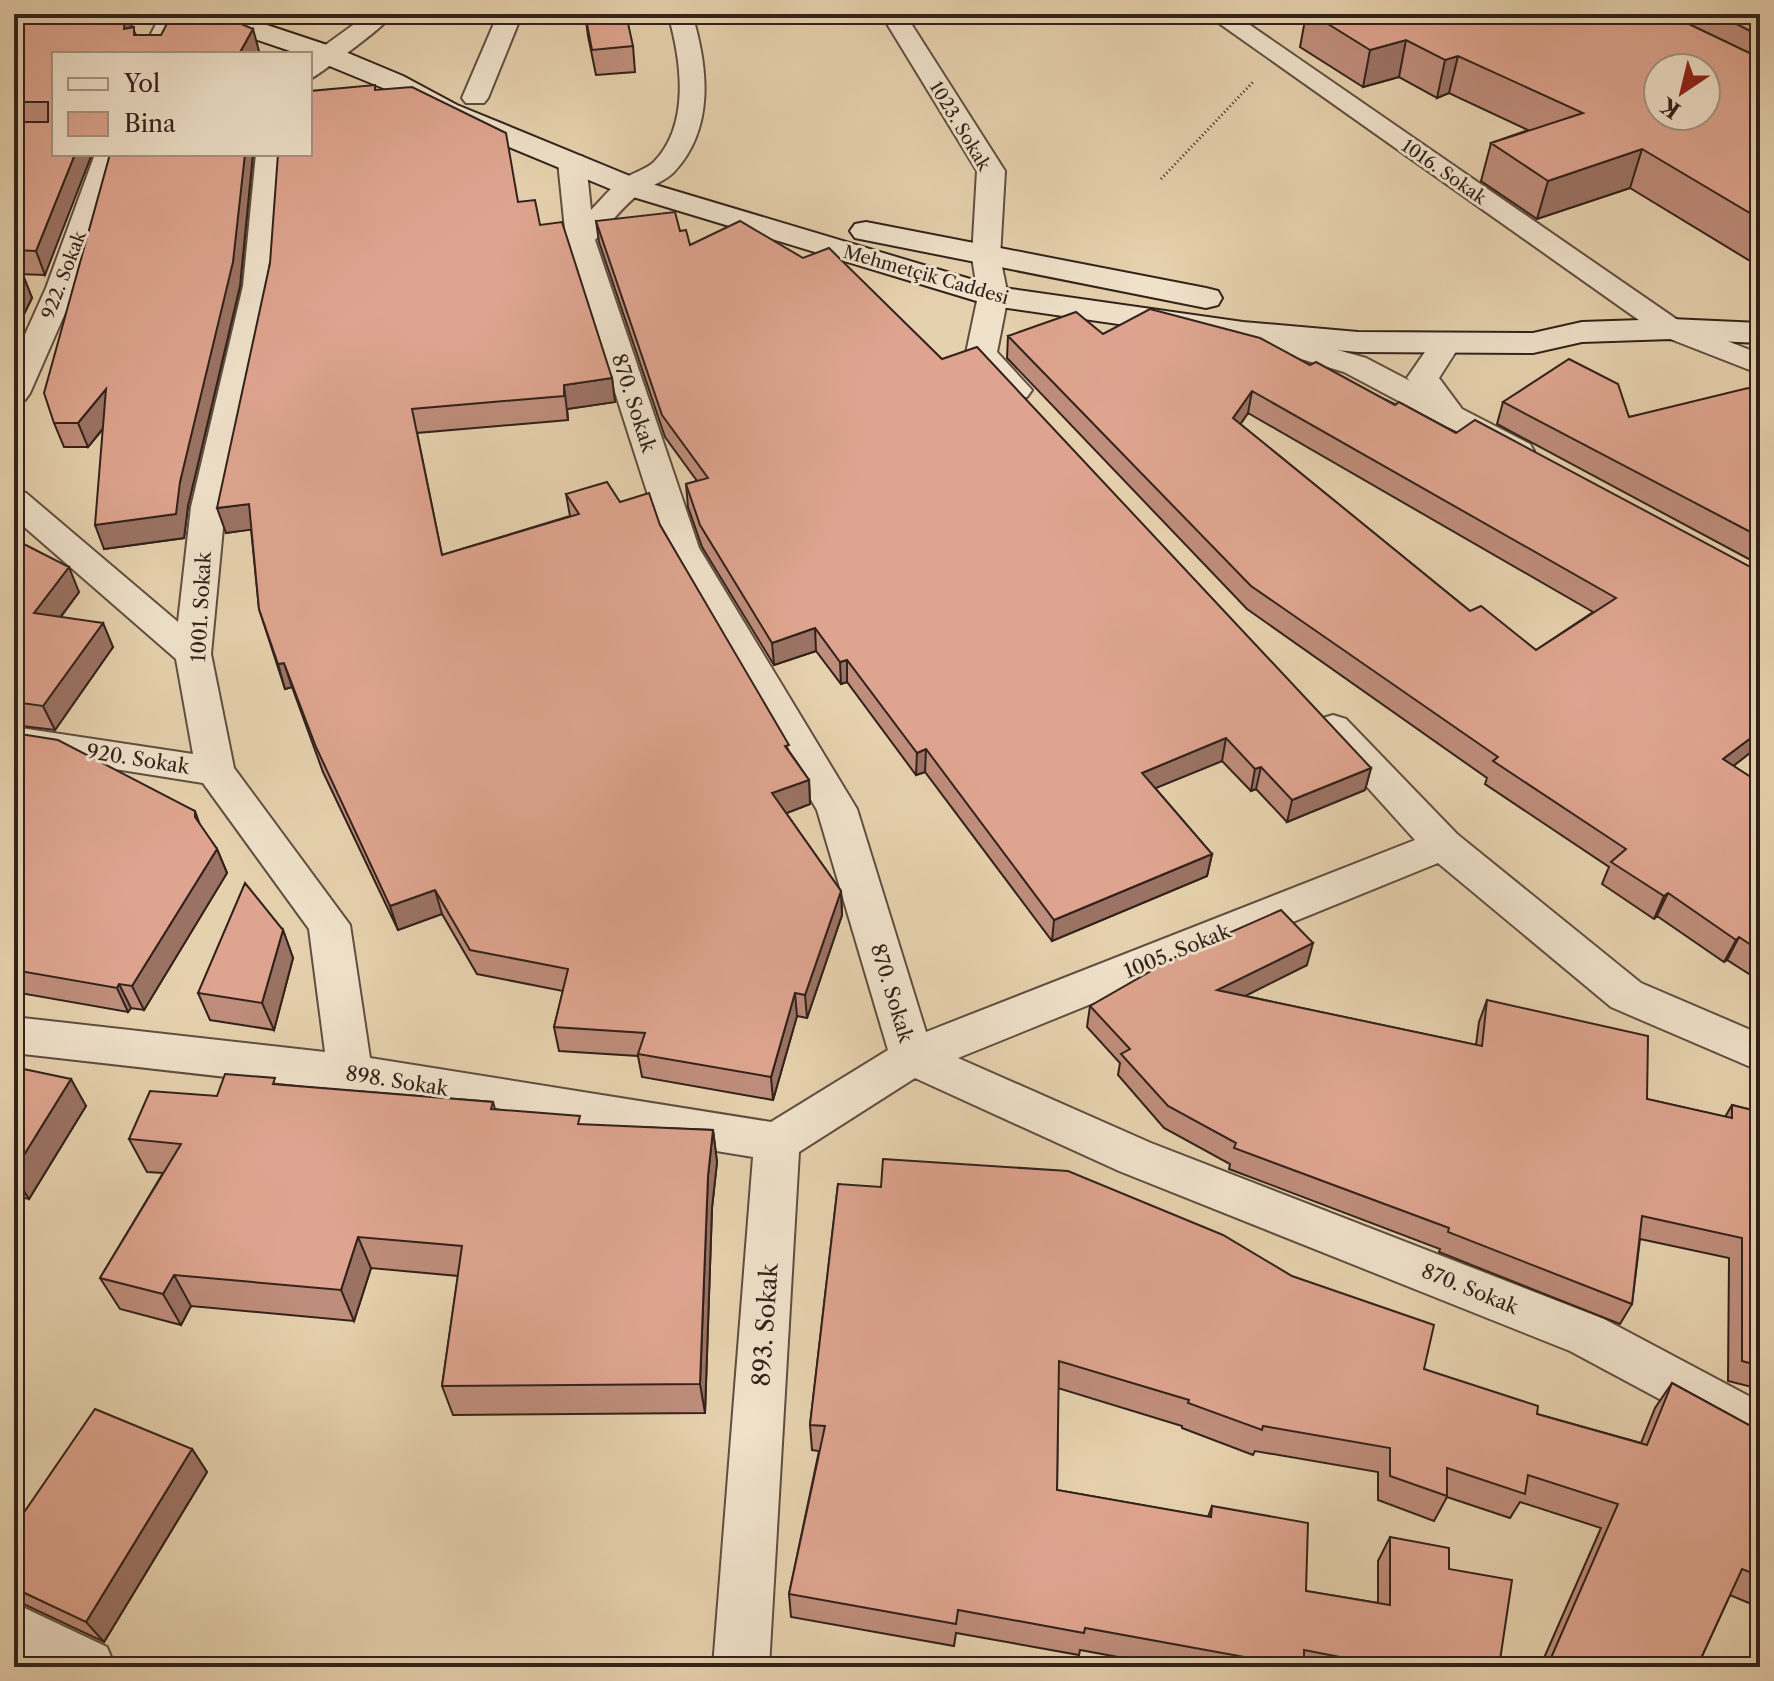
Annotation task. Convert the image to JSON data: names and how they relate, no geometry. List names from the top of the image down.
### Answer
{
  "streets": {
    "main road": ["Mehmetçik Caddesi"],
    "street": [
      "1023. Sokak",
      "1016. Sokak",
      "922. Sokak",
      "870. Sokak",
      "1001. Sokak",
      "920. Sokak",
      "1005. Sokak",
      "898. Sokak",
      "893. Sokak"
    ]
  },
  "crossings": [
    ["1023. Sokak", "Mehmetçik Caddesi"],
    ["1016. Sokak", "Mehmetçik Caddesi"],
    ["Mehmetçik Caddesi", "870. Sokak"],
    ["870. Sokak", "1005. Sokak"],
    ["1001. Sokak", "920. Sokak"],
    ["1001. Sokak", "898. Sokak"],
    ["898. Sokak", "893. Sokak"]
  ],
  "legend": ["Yol", "Bina"],
  "north": "bottom left"
}
